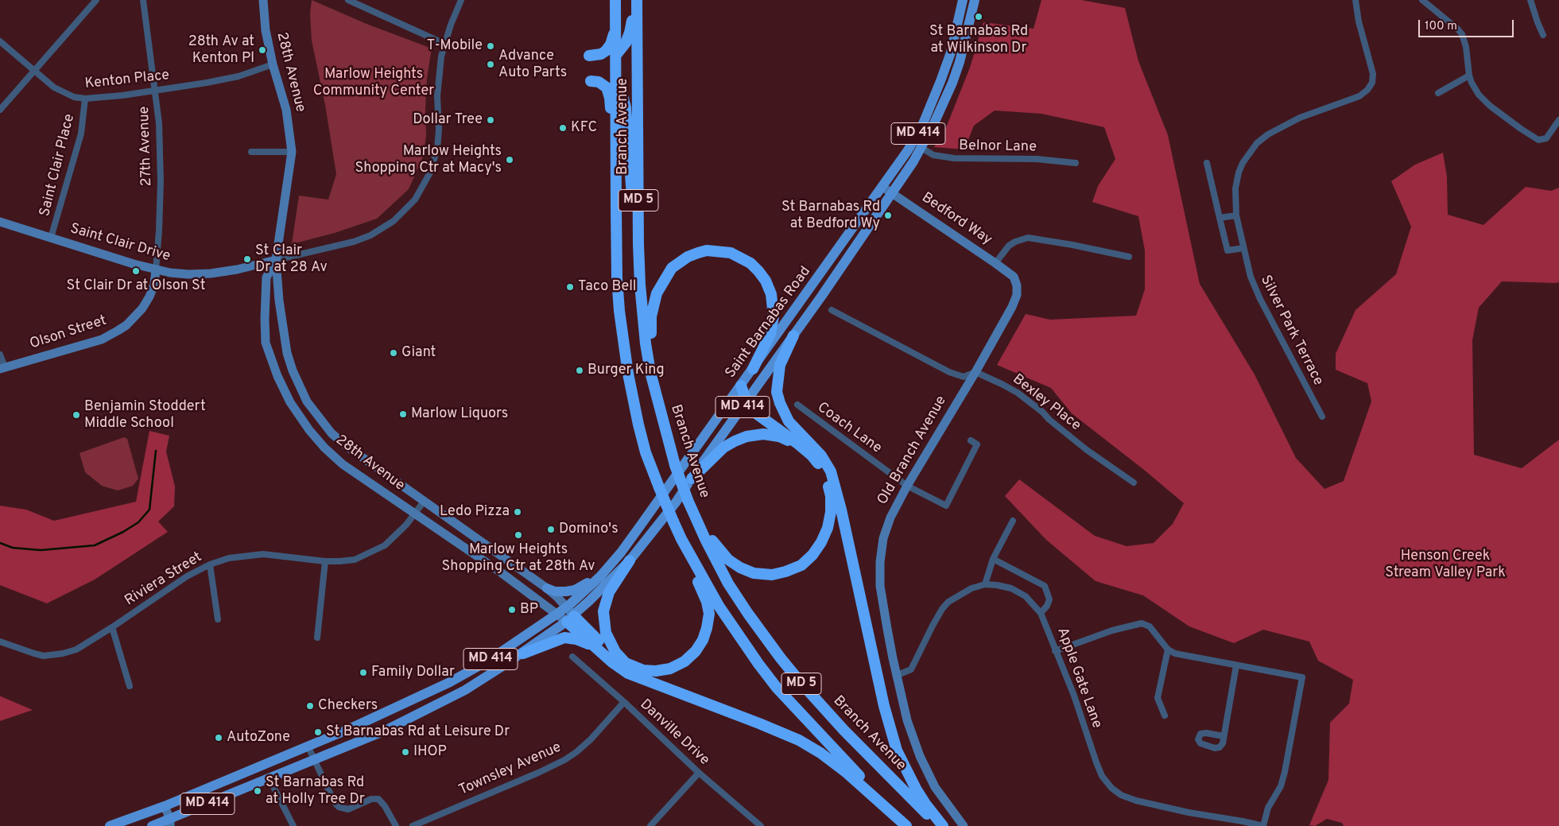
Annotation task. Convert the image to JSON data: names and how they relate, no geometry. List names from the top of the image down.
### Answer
{
  "streets": {
    "highway": ["Branch Avenue", "MD 5"],
    "main road": ["MD 414", "Saint Barnabas Road"],
    "street": [
      "28th Avenue",
      "Kenton Place",
      "27th Avenue",
      "Belnor Lane",
      "Saint Clair Place",
      "Bedford Way",
      "Saint Clair Drive",
      "Silver Park Terrace",
      "Olson Street",
      "Bexley Place",
      "Coach Lane",
      "Old Branch Avenue",
      "Riviera Street",
      "Apple Gate Lane",
      "Danville Drive",
      "Townsley Avenue"
    ]
  },
  "crossings": [
    ["28th Avenue", "Kenton Place"],
    ["28th Avenue", "Saint Clair Drive"],
    ["28th Avenue", "Saint Barnabas Road"],
    ["28th Avenue", "Riviera Street"],
    ["Kenton Place", "27th Avenue"],
    ["Kenton Place", "Saint Clair Place"],
    ["27th Avenue", "Saint Clair Drive"],
    ["27th Avenue", "Olson Street"],
    ["Belnor Lane", "Saint Barnabas Road"],
    ["Saint Clair Place", "Saint Clair Drive"],
    ["Bedford Way", "Saint Barnabas Road"],
    ["Bedford Way", "Old Branch Avenue"],
    ["Saint Clair Drive", "Olson Street"],
    ["Bexley Place", "Old Branch Avenue"],
    ["Coach Lane", "Old Branch Avenue"],
    ["Old Branch Avenue", "Apple Gate Lane"],
    ["Danville Drive", "Townsley Avenue"]
  ],
  "parks": ["Marlow Heights Community Center", "Henson Creek Stream Valley Park"],
  "places": [
    "St Barnabas Rd at Wilkinson Dr",
    "T-Mobile",
    "28th Av at Kenton Pl",
    "Advance Auto Parts",
    "Dollar Tree",
    "KFC",
    "Marlow Heights Shopping Ctr at Macy's",
    "St Barnabas Rd at Bedford Wy",
    "St Clair Dr at 28 Av",
    "St Clair Dr at Olson St",
    "Taco Bell",
    "Giant",
    "Burger King",
    "Marlow Liquors",
    "Benjamin Stoddert Middle School",
    "Ledo Pizza",
    "Domino's",
    "Marlow Heights Shopping Ctr at 28th Av",
    "BP",
    "Family Dollar",
    "Checkers",
    "St Barnabas Rd at Leisure Dr",
    "AutoZone",
    "IHOP",
    "St Barnabas Rd at Holly Tree Dr"
  ],
  "scale_bar": "100 m"
}
